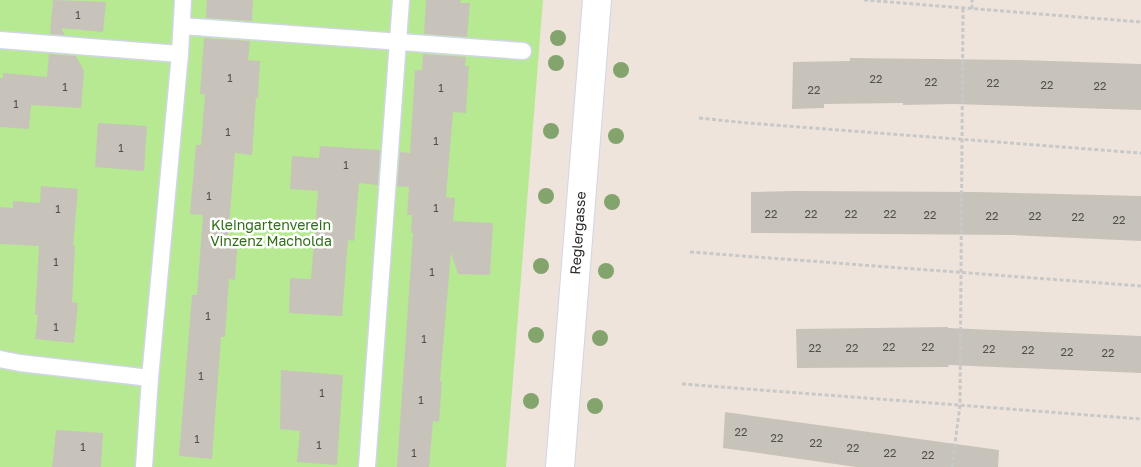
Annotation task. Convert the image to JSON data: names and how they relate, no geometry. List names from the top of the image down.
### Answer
{
  "streets": {
    "street": ["Reglergasse"]
  },
  "parks": ["Kleingartenverein Vinzenz Macholda"],
  "house_numbers": [
    "1",
    "1",
    "22",
    "22",
    "22",
    "22",
    "22",
    "1",
    "1",
    "22",
    "1",
    "1",
    "1",
    "1",
    "1",
    "1",
    "1",
    "1",
    "22",
    "22",
    "22",
    "22",
    "22",
    "22",
    "22",
    "22",
    "22",
    "1",
    "1",
    "1",
    "1",
    "1",
    "22",
    "22",
    "22",
    "22",
    "22",
    "22",
    "22",
    "22",
    "1",
    "1",
    "1",
    "22",
    "22",
    "1",
    "22",
    "1",
    "1",
    "22",
    "1",
    "22",
    "22"
  ]
}
